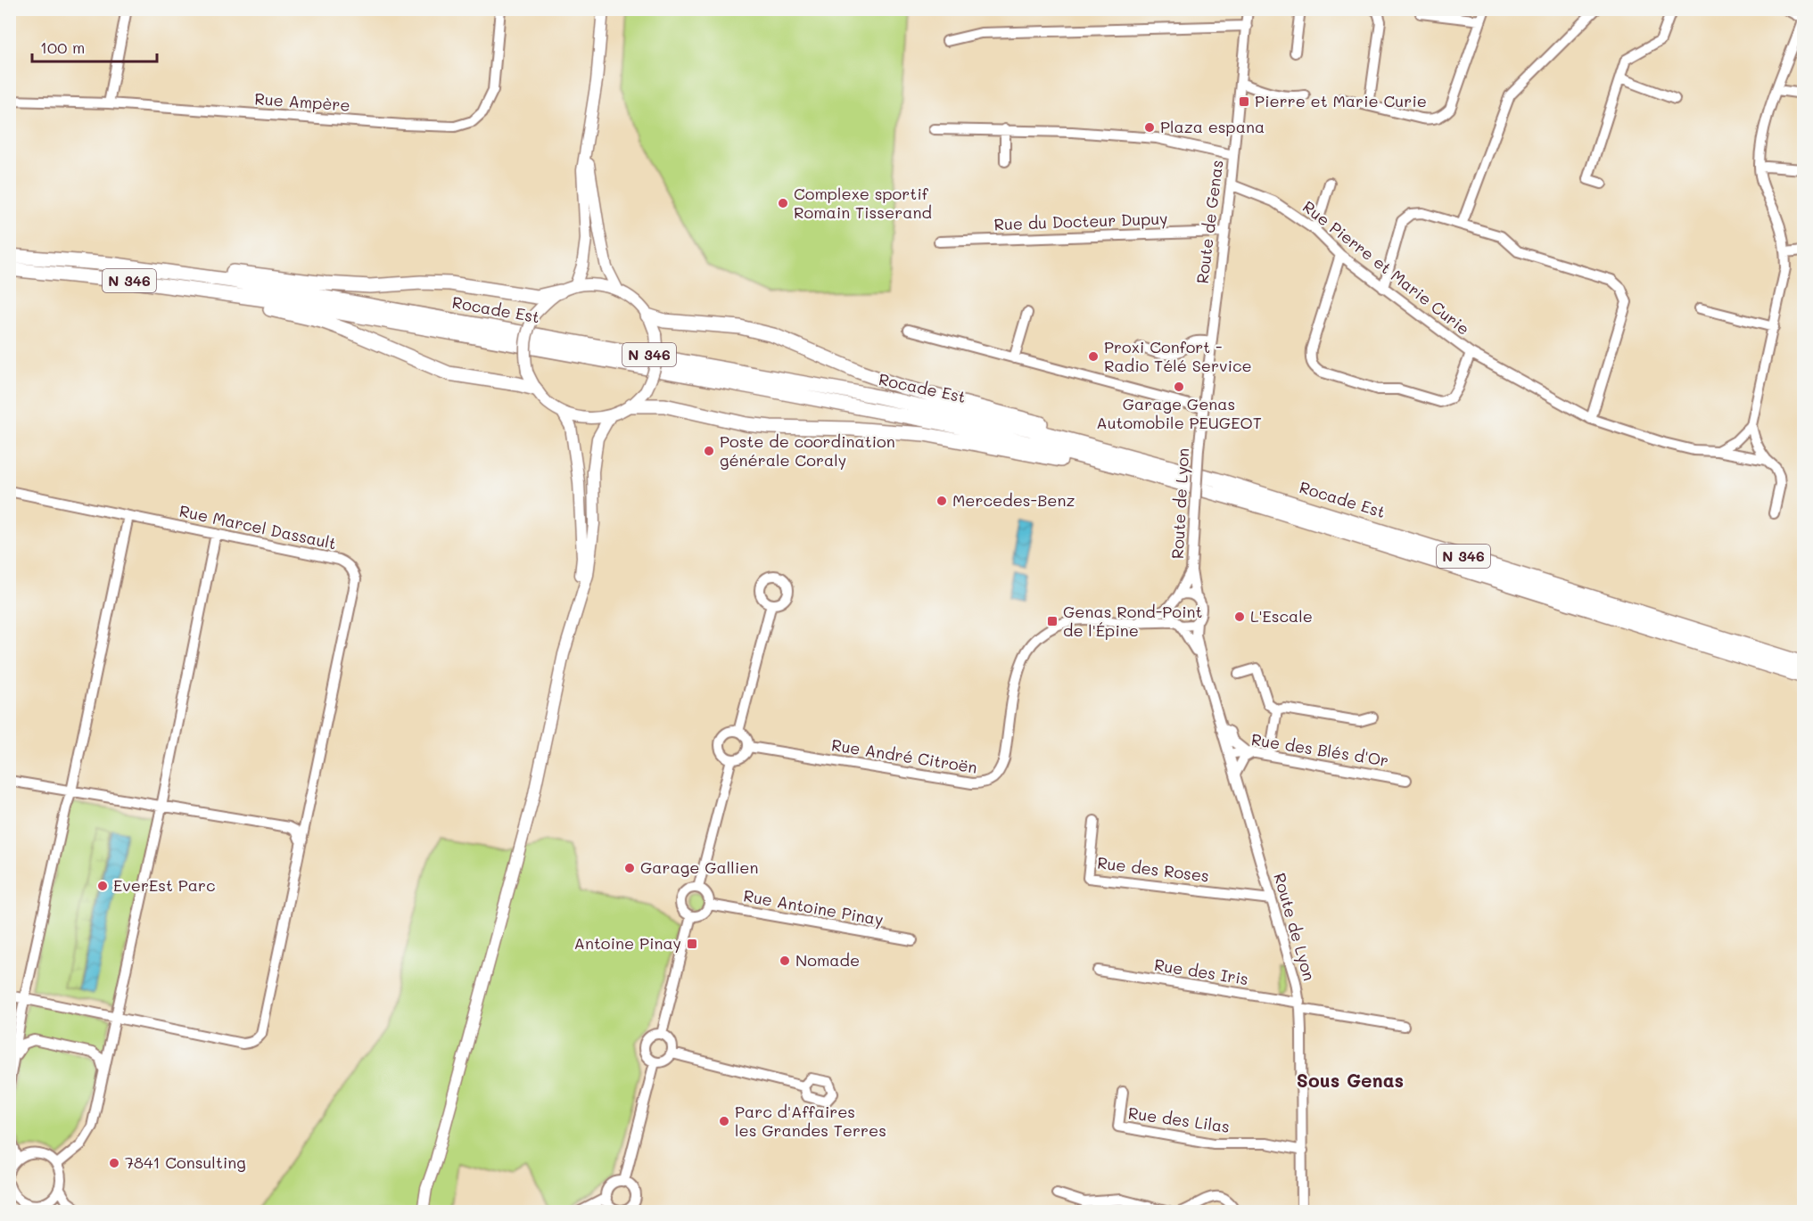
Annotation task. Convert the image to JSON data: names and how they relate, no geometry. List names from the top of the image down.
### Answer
{
  "streets": {
    "highway": ["N 346", "Rocade Est"],
    "street": [
      "Rue Ampère",
      "Rue du Docteur Dupuy",
      "Route de Genas",
      "Rue Pierre et Marie Curie",
      "Route de Lyon",
      "Rue Marcel Dassault",
      "Rue des Blés d'Or",
      "Rue André Citroën",
      "Rue des Roses",
      "Rue Antoine Pinay",
      "Rue des Iris",
      "Rue des Lilas"
    ]
  },
  "crossings": [
    ["Rue du Docteur Dupuy", "Route de Genas"],
    ["Route de Genas", "Rue Pierre et Marie Curie"],
    ["Route de Genas", "Route de Lyon"],
    ["Route de Lyon", "Rue des Blés d'Or"],
    ["Route de Lyon", "Rue André Citroën"],
    ["Route de Lyon", "Rue des Roses"],
    ["Route de Lyon", "Rue des Iris"],
    ["Route de Lyon", "Rue des Lilas"]
  ],
  "districts": ["Sous Genas"],
  "places": {
    "transit": ["Pierre et Marie Curie", "Genas Rond-Point de l'Épine", "Antoine Pinay"],
    "other": [
      "Plaza espana",
      "Complexe sportif Romain Tisserand",
      "Proxi Confort - Radio Télé Service",
      "Garage Genas Automobile PEUGEOT",
      "Poste de coordination générale Coraly",
      "Mercedes-Benz",
      "L'Escale",
      "Garage Gallien",
      "EverEst Parc",
      "Nomade",
      "Parc d'Affaires les Grandes Terres",
      "7841 Consulting"
    ]
  },
  "scale_bar": "100 m"
}
